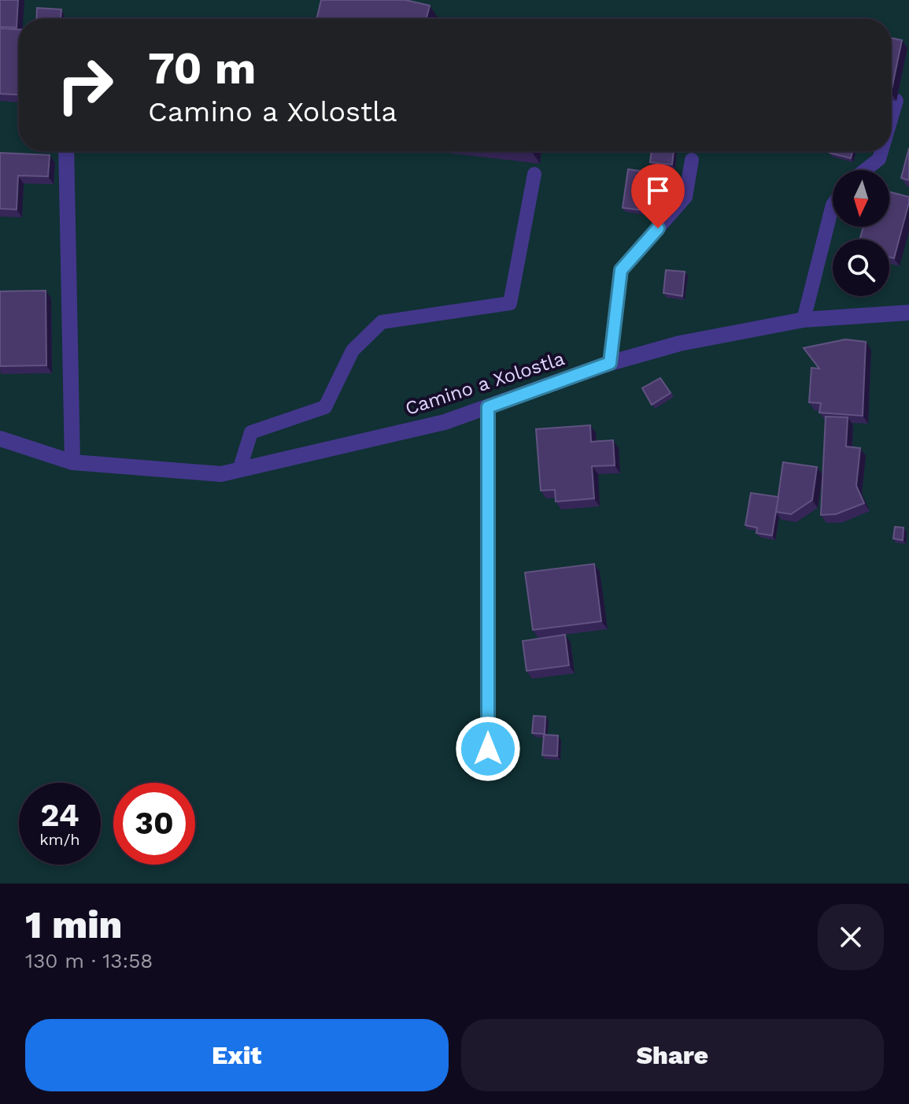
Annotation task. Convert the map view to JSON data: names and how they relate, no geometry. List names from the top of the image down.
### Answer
{
  "streets": {
    "street": ["Camino a Xolostla"]
  },
  "north": "bottom",
  "page": {
    "turn": ["70 m", "Camino a Xolostla"],
    "speed": "24 km/h",
    "limit": "30",
    "heading": ["1 min", "130 m · 13:58"],
    "buttons": ["Exit", "Share"]
  }
}
